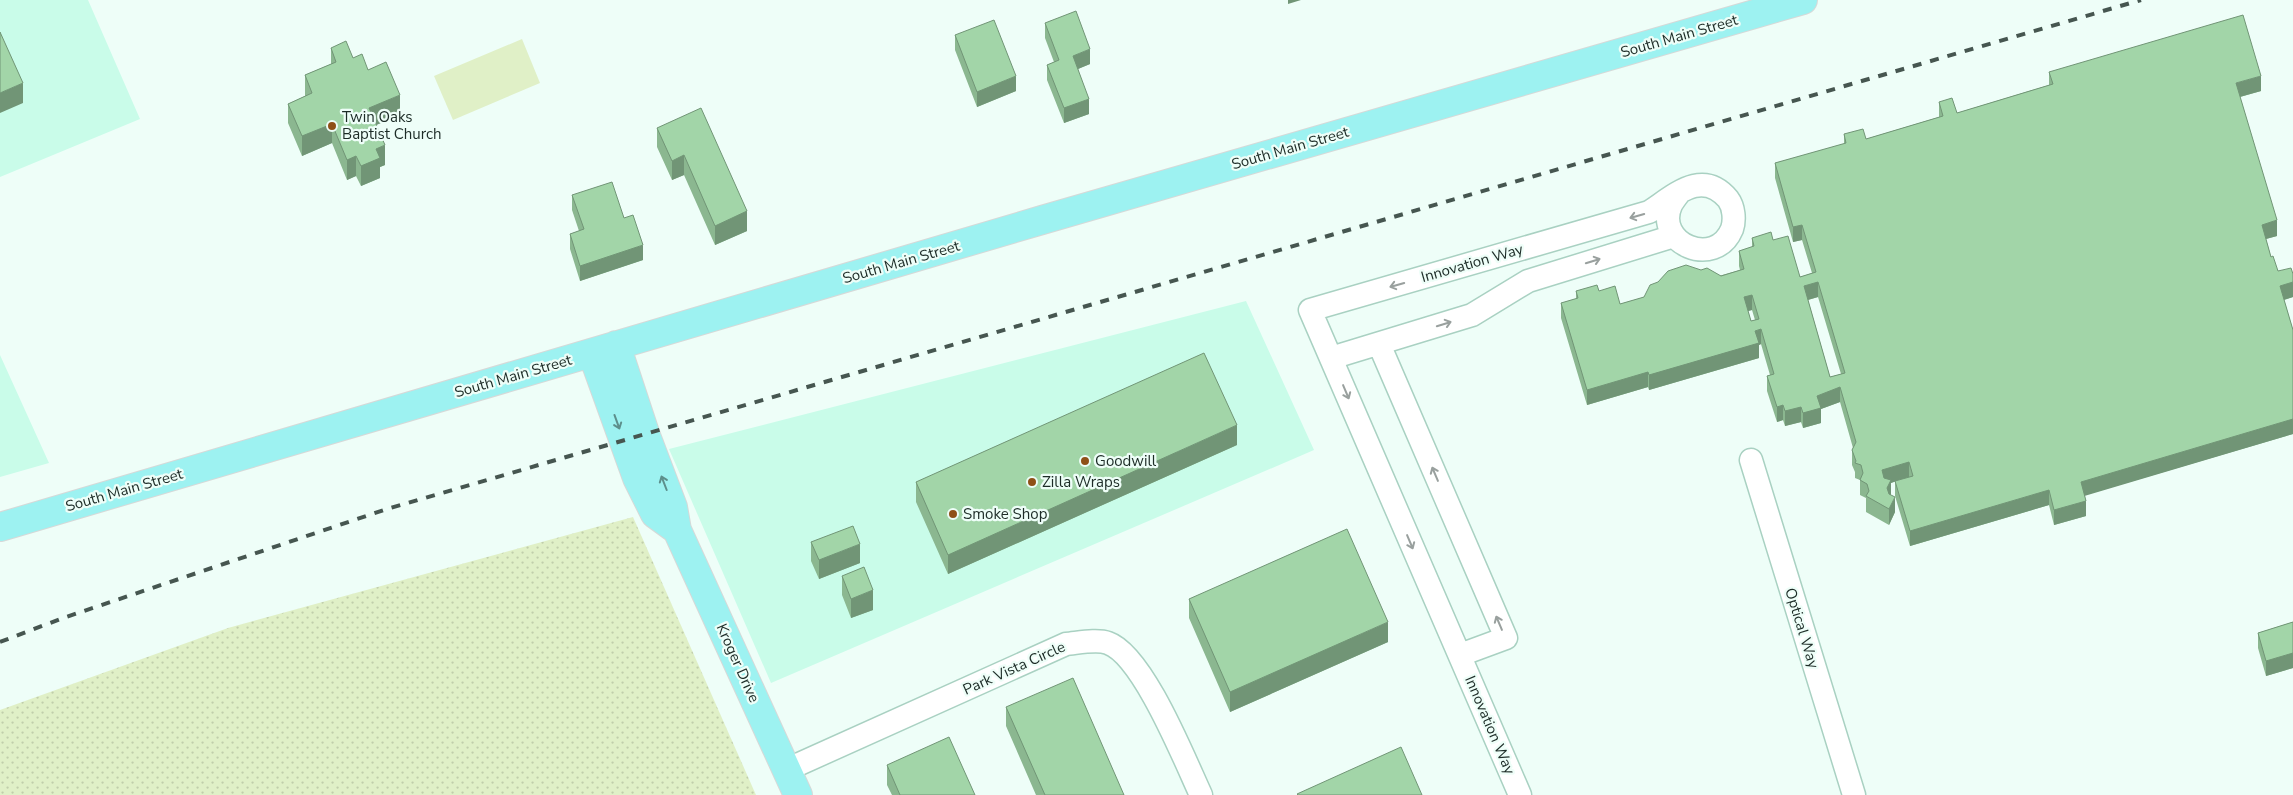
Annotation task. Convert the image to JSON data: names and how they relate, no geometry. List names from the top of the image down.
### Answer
{
  "streets": {
    "main road": ["South Main Street", "Kroger Drive"],
    "street": ["Innovation Way", "Optical Way", "Park Vista Circle"]
  },
  "crossings": [
    ["South Main Street", "Kroger Drive"],
    ["Kroger Drive", "Park Vista Circle"]
  ],
  "places": [
    "Twin Oaks Baptist Church",
    "Goodwill",
    "Zilla Wraps",
    "Smoke Shop"
  ]
}
